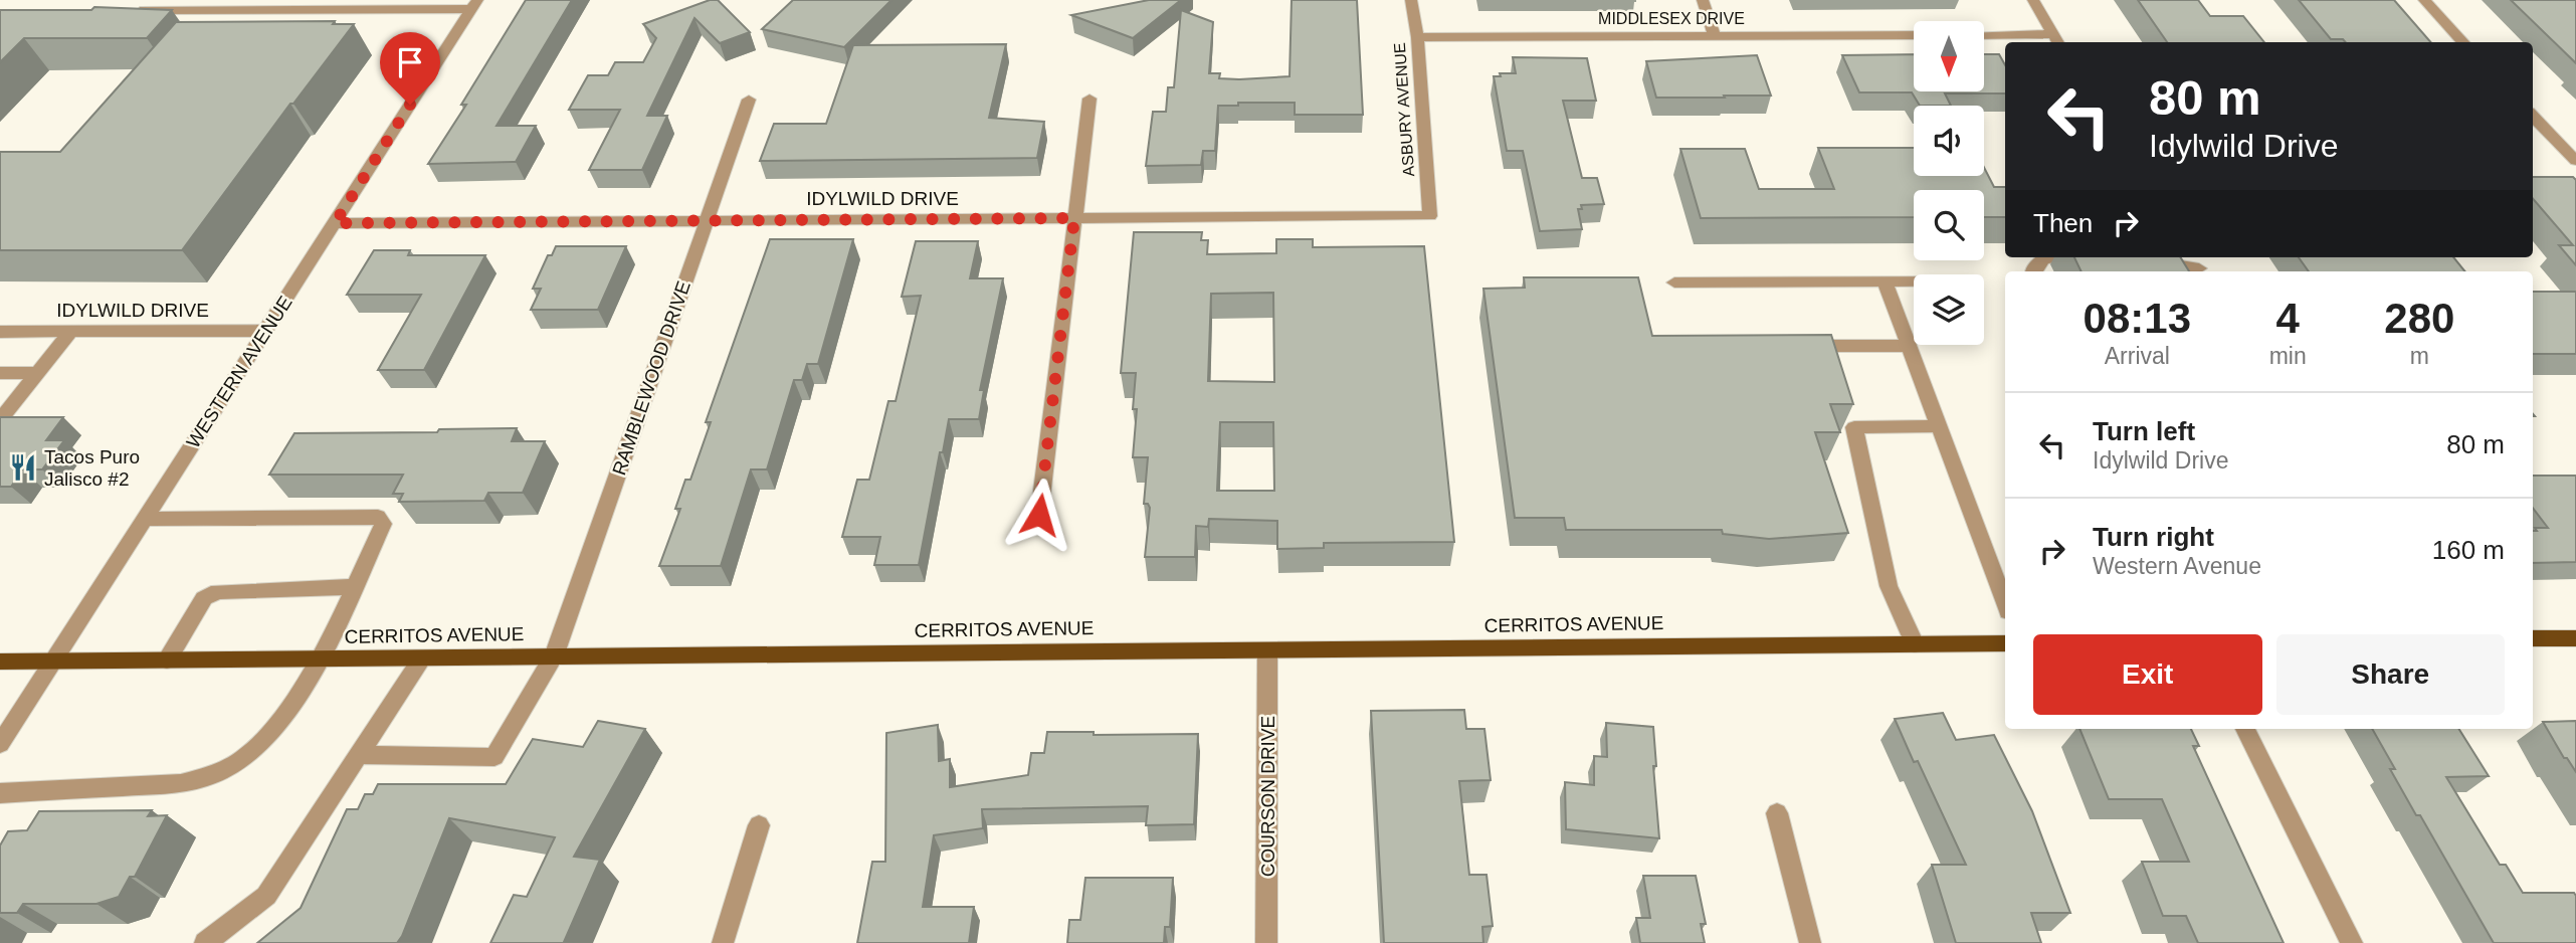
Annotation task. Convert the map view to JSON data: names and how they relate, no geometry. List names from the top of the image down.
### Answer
{
  "streets": {
    "main road": ["CERRITOS AVENUE"],
    "street": [
      "MIDDLESEX DRIVE",
      "ASBURY AVENUE",
      "IDYLWILD DRIVE",
      "WESTERN AVENUE",
      "RAMBLEWOOD DRIVE",
      "COURSON DRIVE"
    ]
  },
  "crossings": [
    ["MIDDLESEX DRIVE", "ASBURY AVENUE"],
    ["ASBURY AVENUE", "IDYLWILD DRIVE"],
    ["IDYLWILD DRIVE", "WESTERN AVENUE"],
    ["IDYLWILD DRIVE", "RAMBLEWOOD DRIVE"],
    ["WESTERN AVENUE", "CERRITOS AVENUE"],
    ["RAMBLEWOOD DRIVE", "CERRITOS AVENUE"],
    ["CERRITOS AVENUE", "COURSON DRIVE"]
  ],
  "places": {
    "restaurant": ["Tacos Puro Jalisco #2"]
  },
  "north": "bottom",
  "page": {
    "turn": ["80 m", "Idylwild Drive"],
    "then": "Then",
    "eta": [
      "08:13",
      "Arrival",
      "4",
      "min",
      "280",
      "m"
    ],
    "list": [
      {
        "name": "Turn left",
        "note": "Idylwild Drive",
        "value": "80 m"
      },
      {
        "name": "Turn right",
        "note": "Western Avenue",
        "value": "160 m"
      }
    ],
    "buttons": ["Exit", "Share"]
  }
}
